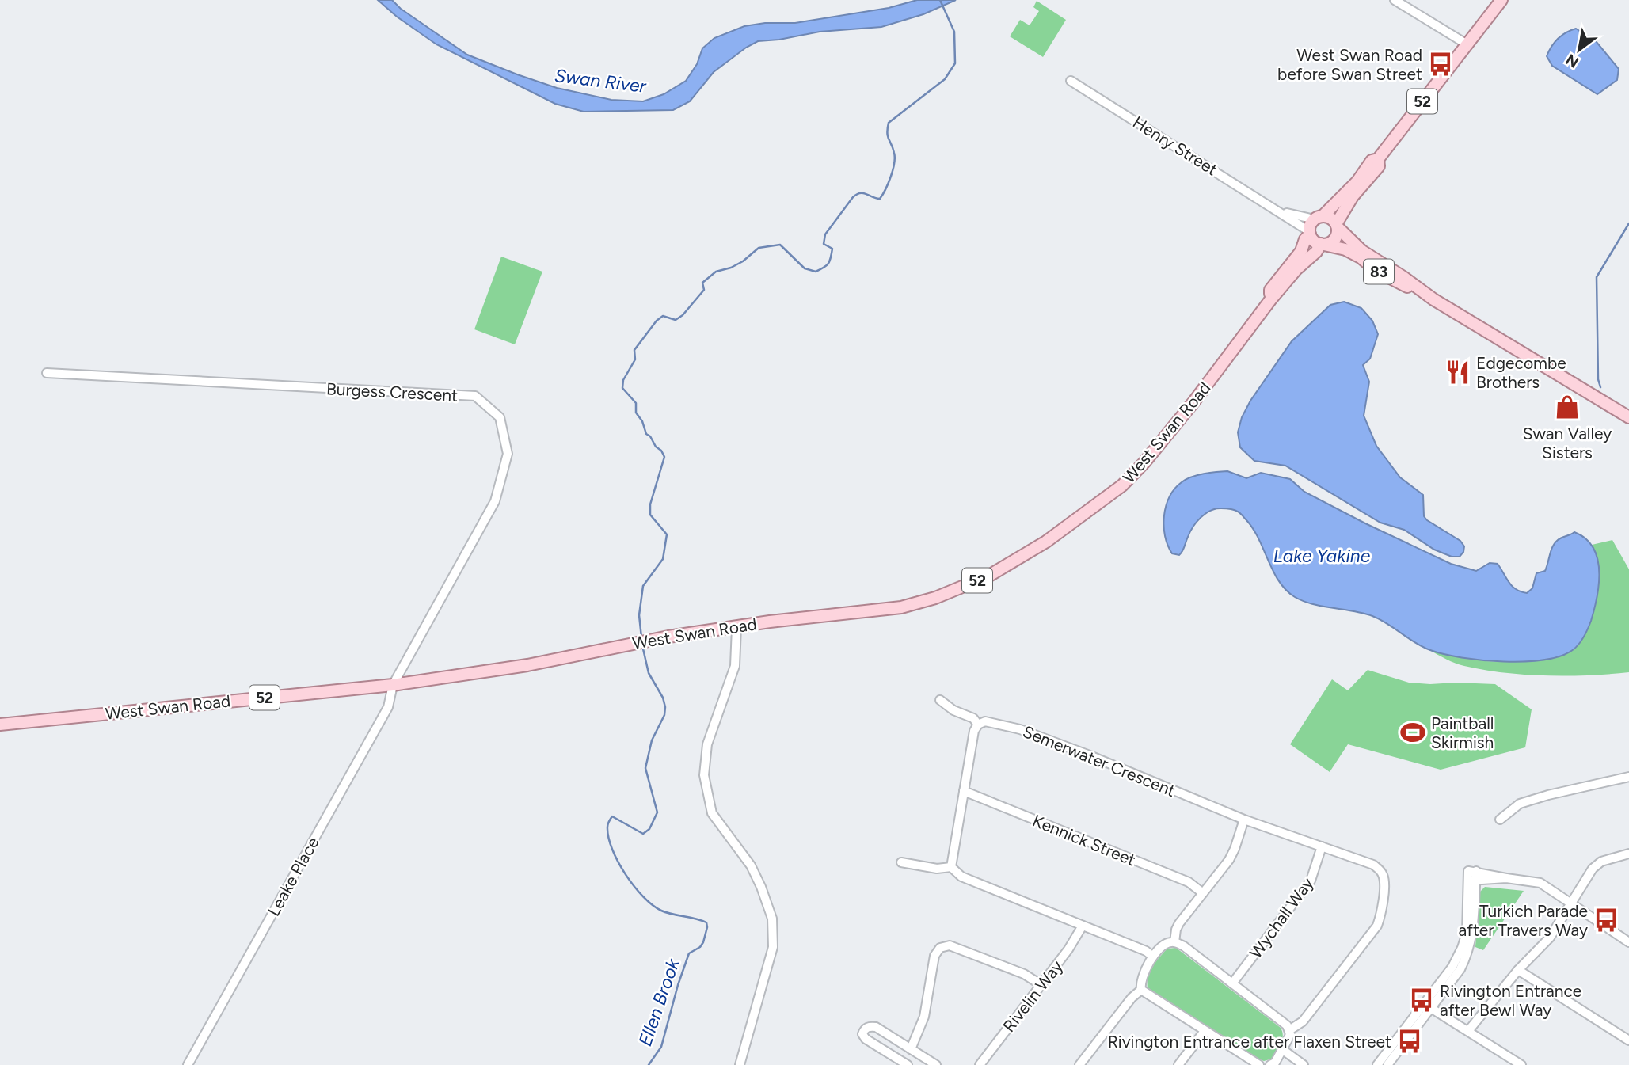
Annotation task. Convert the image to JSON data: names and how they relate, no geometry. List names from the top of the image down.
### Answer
{
  "streets": {
    "main road": ["52", "83", "West Swan Road"],
    "street": [
      "Henry Street",
      "Burgess Crescent",
      "Semerwater Crescent",
      "Kennick Street",
      "Leake Place",
      "Wychall Way",
      "Rivelin Way"
    ]
  },
  "crossings": [
    ["52", "Henry Street"],
    ["52", "83"],
    ["52", "West Swan Road"],
    ["Henry Street", "83"],
    ["Henry Street", "West Swan Road"],
    ["83", "West Swan Road"],
    ["Burgess Crescent", "West Swan Road"],
    ["Burgess Crescent", "Leake Place"],
    ["West Swan Road", "Leake Place"],
    ["Semerwater Crescent", "Wychall Way"]
  ],
  "water": ["Swan River", "Lake Yakine", "Ellen Brook"],
  "places": {
    "bus stop": [
      "West Swan Road before Swan Street",
      "Turkich Parade after Travers Way",
      "Rivington Entrance after Bewl Way",
      "Rivington Entrance after Flaxen Street"
    ],
    "restaurant": ["Edgecombe Brothers"],
    "shop": ["Swan Valley Sisters"],
    "sports": ["Paintball Skirmish"]
  },
  "north": "bottom left"
}
